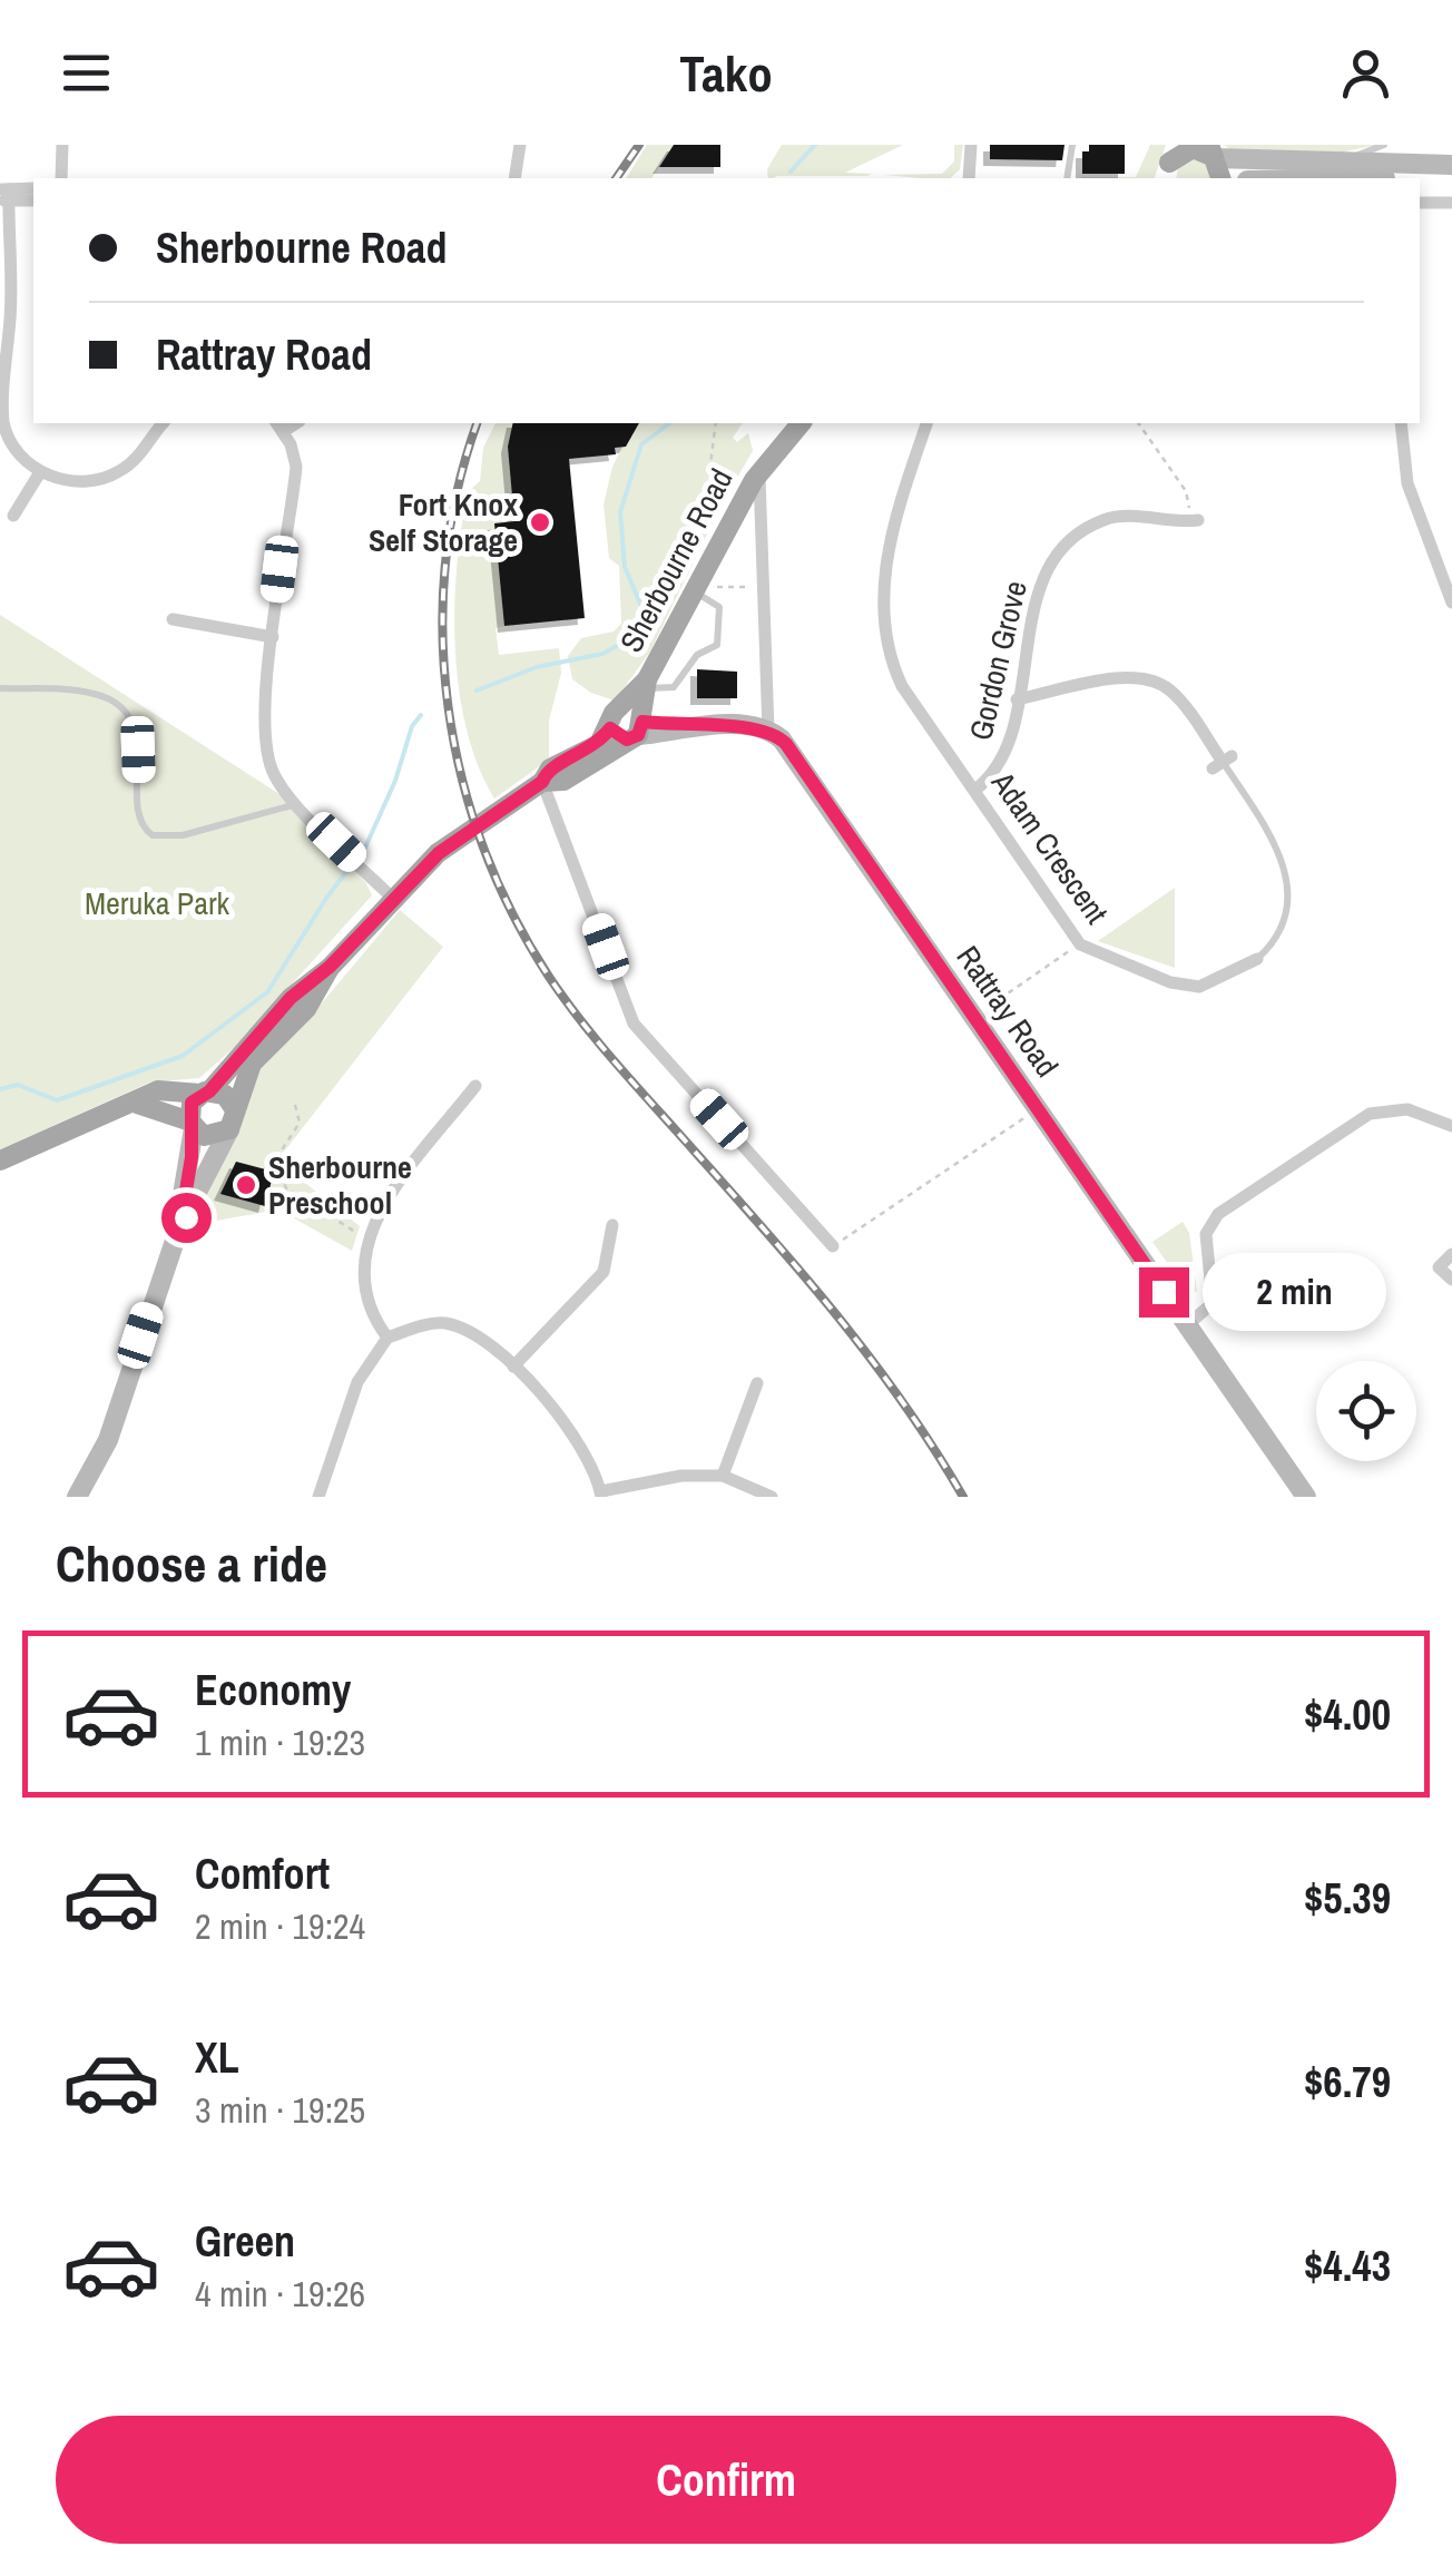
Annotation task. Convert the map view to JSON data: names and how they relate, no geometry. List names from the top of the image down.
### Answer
{
  "streets": {
    "main road": ["Sherbourne Road"],
    "street": ["Gordon Grove", "Adam Crescent", "Rattray Road"]
  },
  "crossings": [
    ["Gordon Grove", "Adam Crescent"]
  ],
  "parks": ["Meruka Park"],
  "places": ["Fort Knox Self Storage", "Sherbourne Preschool"],
  "page": {
    "header": "Tako",
    "banner": ["Sherbourne Road", "Rattray Road"],
    "bubble": "2 min",
    "heading": "Choose a ride",
    "list": [
      {
        "name": "Economy",
        "note": "1 min · 19:23",
        "value": "$4.00"
      },
      {
        "name": "Comfort",
        "note": "2 min · 19:24",
        "value": "$5.39"
      },
      {
        "name": "XL",
        "note": "3 min · 19:25",
        "value": "$6.79"
      },
      {
        "name": "Green",
        "note": "4 min · 19:26",
        "value": "$4.43"
      }
    ],
    "buttons": "Confirm"
  }
}
